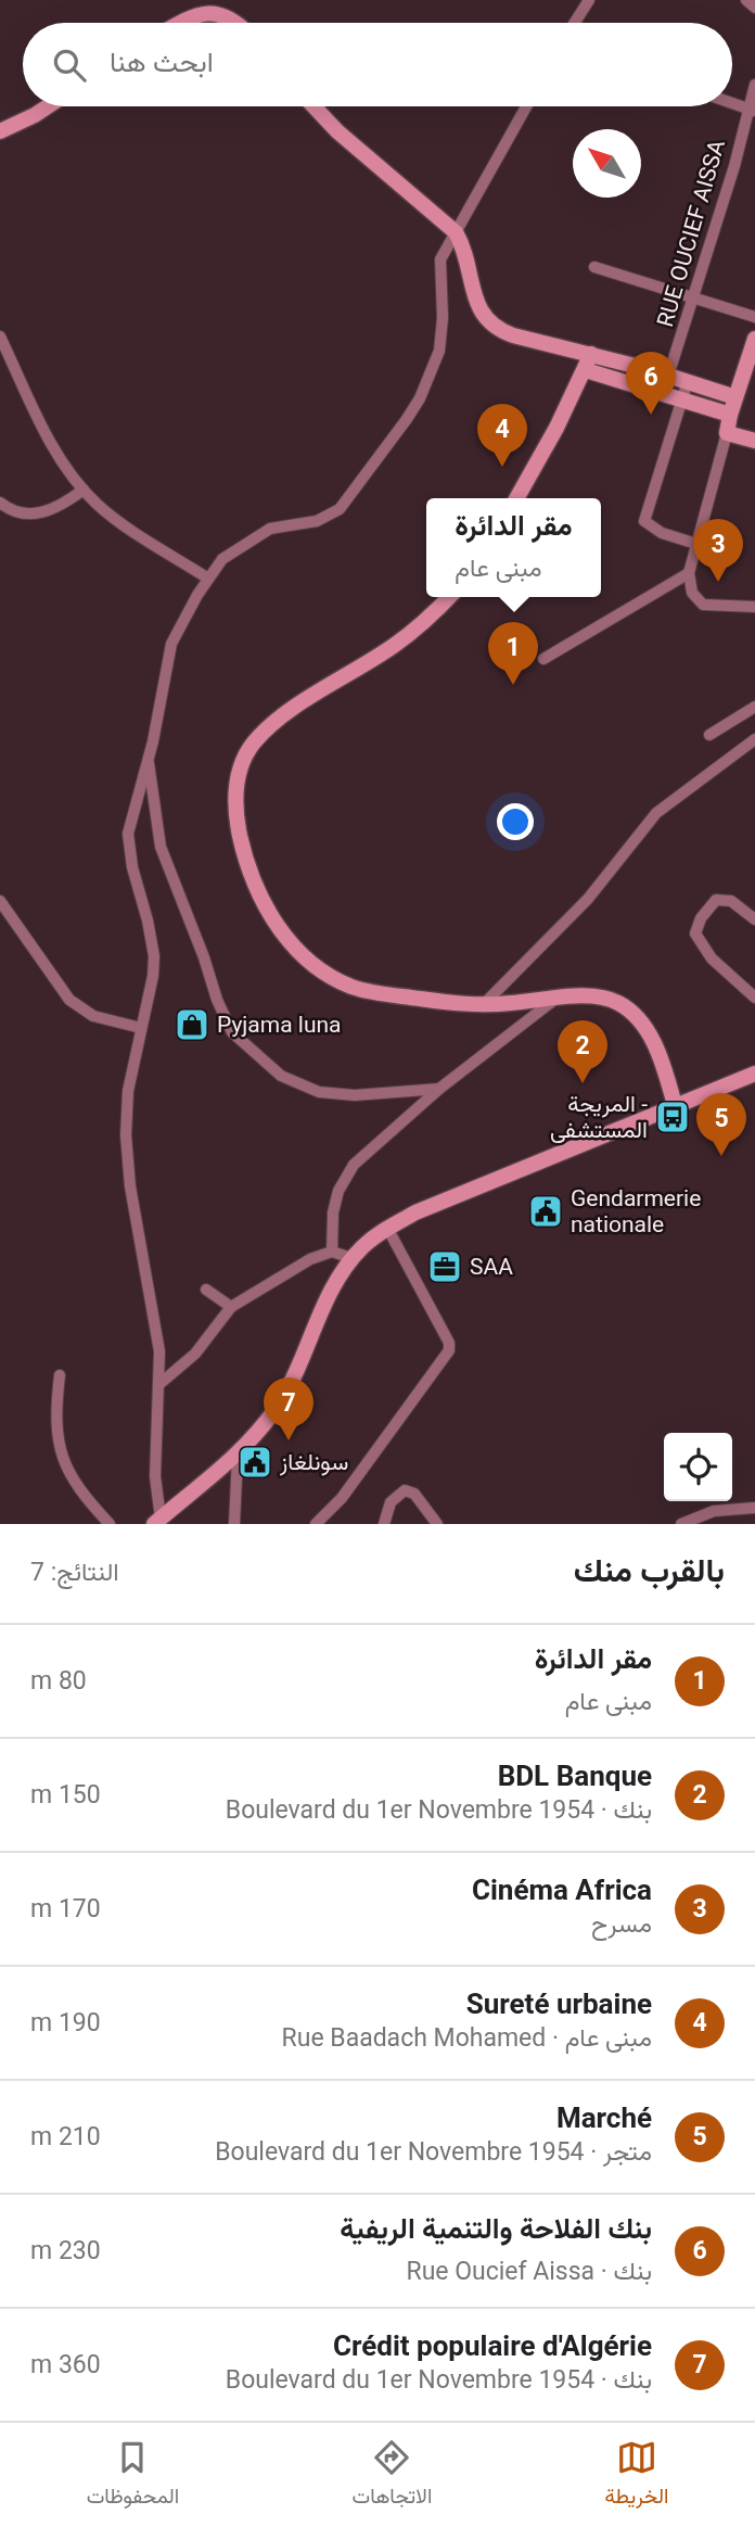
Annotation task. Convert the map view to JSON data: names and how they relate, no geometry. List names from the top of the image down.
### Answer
{
  "streets": {
    "street": ["RUE OUCIEF AISSA"]
  },
  "places": {
    "shop": ["Pyjama luna"],
    "bus stop": ["المريجة - المستشفى"],
    "public building": ["Gendarmerie nationale", "سونلغاز"],
    "office": ["SAA"]
  },
  "north": "top left",
  "page": {
    "search": "ابحث هنا",
    "pins": [
      "6",
      "4",
      "3",
      "1",
      "2",
      "5",
      "7"
    ],
    "popup": ["مقر الدائرة", "مبنى عام"],
    "heading": ["بالقرب منك", "النتائج: 7"],
    "list": [
      {
        "mark": "1",
        "name": "مقر الدائرة",
        "note": "مبنى عام",
        "value": "80 m"
      },
      {
        "mark": "2",
        "name": "BDL Banque",
        "note": "بنك · Boulevard du 1er Novembre 1954",
        "value": "150 m"
      },
      {
        "mark": "3",
        "name": "Cinéma Africa",
        "note": "مسرح",
        "value": "170 m"
      },
      {
        "mark": "4",
        "name": "Sureté urbaine",
        "note": "مبنى عام · Rue Baadach Mohamed",
        "value": "190 m"
      },
      {
        "mark": "5",
        "name": "Marché",
        "note": "متجر · Boulevard du 1er Novembre 1954",
        "value": "210 m"
      },
      {
        "mark": "6",
        "name": "بنك الفلاحة والتنمية الريفية",
        "note": "بنك · Rue Oucief Aissa",
        "value": "230 m"
      },
      {
        "mark": "7",
        "name": "Crédit populaire d'Algérie",
        "note": "بنك · Boulevard du 1er Novembre 1954",
        "value": "360 m"
      }
    ],
    "nav": ["الخريطة", "الاتجاهات", "المحفوظات"]
  }
}
